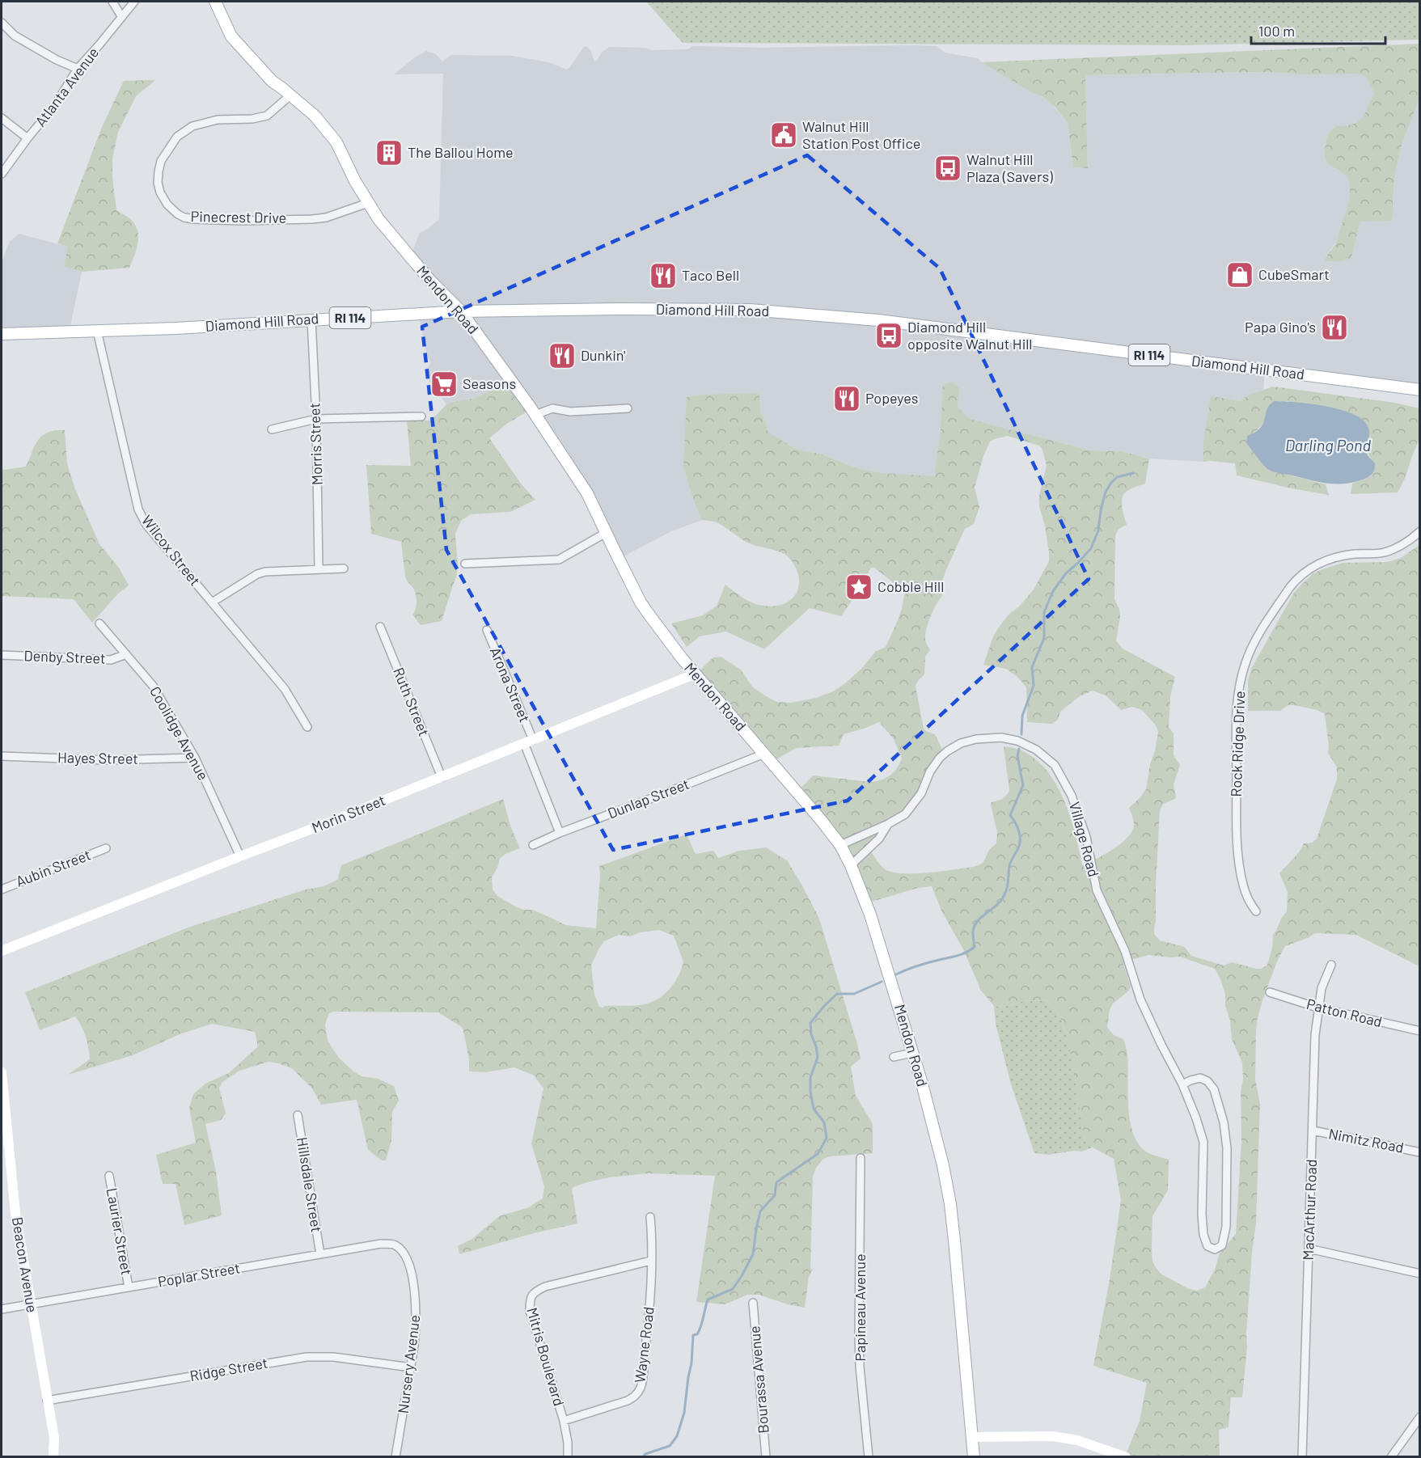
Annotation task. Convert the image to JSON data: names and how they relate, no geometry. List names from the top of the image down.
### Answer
{
  "streets": {
    "main road": ["Mendon Road", "Diamond Hill Road", "RI 114"],
    "street": [
      "Atlanta Avenue",
      "Pinecrest Drive",
      "Morris Street",
      "Wilcox Street",
      "Denby Street",
      "Arona Street",
      "Ruth Street",
      "Coolidge Avenue",
      "Rock Ridge Drive",
      "Hayes Street",
      "Dunlap Street",
      "Morin Street",
      "Village Road",
      "Aubin Street",
      "Patton Road",
      "Nimitz Road",
      "Hillsdale Street",
      "MacArthur Road",
      "Laurier Street",
      "Beacon Avenue",
      "Poplar Street",
      "Papineau Avenue",
      "Wayne Road",
      "Mitris Boulevard",
      "Nursery Avenue",
      "Ridge Street",
      "Bourassa Avenue"
    ]
  },
  "crossings": [
    ["Pinecrest Drive", "Mendon Road"],
    ["Mendon Road", "Diamond Hill Road"],
    ["Mendon Road", "Dunlap Street"],
    ["Mendon Road", "Morin Street"],
    ["Mendon Road", "Village Road"],
    ["Diamond Hill Road", "Morris Street"],
    ["Diamond Hill Road", "Wilcox Street"],
    ["Denby Street", "Coolidge Avenue"],
    ["Arona Street", "Dunlap Street"],
    ["Arona Street", "Morin Street"],
    ["Ruth Street", "Morin Street"],
    ["Coolidge Avenue", "Hayes Street"],
    ["Coolidge Avenue", "Morin Street"],
    ["Patton Road", "MacArthur Road"],
    ["Nimitz Road", "MacArthur Road"],
    ["Hillsdale Street", "Poplar Street"],
    ["Laurier Street", "Poplar Street"],
    ["Beacon Avenue", "Poplar Street"],
    ["Beacon Avenue", "Ridge Street"],
    ["Poplar Street", "Nursery Avenue"],
    ["Wayne Road", "Mitris Boulevard"],
    ["Nursery Avenue", "Ridge Street"]
  ],
  "water": ["Darling Pond"],
  "places": {
    "public building": ["Walnut Hill Station Post Office"],
    "building": ["The Ballou Home"],
    "bus stop": ["Walnut Hill Plaza (Savers)", "Diamond Hill opposite Walnut Hill"],
    "shop": ["CubeSmart"],
    "restaurant": [
      "Taco Bell",
      "Papa Gino's",
      "Dunkin'",
      "Popeyes"
    ],
    "supermarket": ["Seasons"],
    "place": ["Cobble Hill"]
  },
  "scale_bar": "100 m"
}
